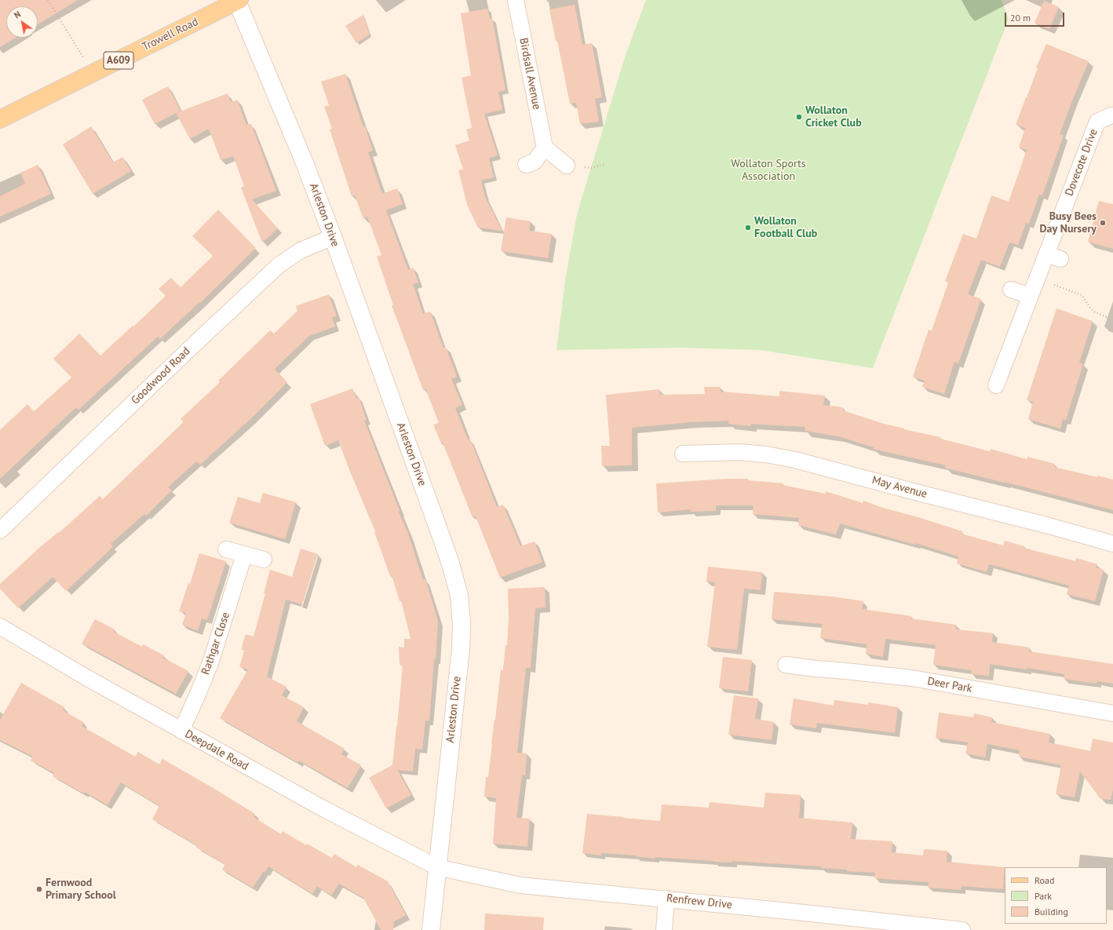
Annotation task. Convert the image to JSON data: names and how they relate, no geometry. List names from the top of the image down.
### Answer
{
  "streets": {
    "main road": ["Trowell Road", "A609"],
    "street": [
      "Birdsall Avenue",
      "Dovecote Drive",
      "Arleston Drive",
      "Goodwood Road",
      "May Avenue",
      "Rathgar Close",
      "Deer Park",
      "Deepdale Road",
      "Renfrew Drive"
    ]
  },
  "crossings": [
    ["Trowell Road", "Arleston Drive"],
    ["Arleston Drive", "Goodwood Road"],
    ["Arleston Drive", "Deepdale Road"],
    ["Arleston Drive", "Renfrew Drive"],
    ["Rathgar Close", "Deepdale Road"],
    ["Deepdale Road", "Renfrew Drive"]
  ],
  "parks": ["Wollaton Sports Association"],
  "places": [
    "Wollaton Cricket Club",
    "Busy Bees Day Nursery",
    "Wollaton Football Club",
    "Fernwood Primary School"
  ],
  "legend": ["Road", "Park", "Building"],
  "scale_bar": "20 m",
  "north": "top left"
}
